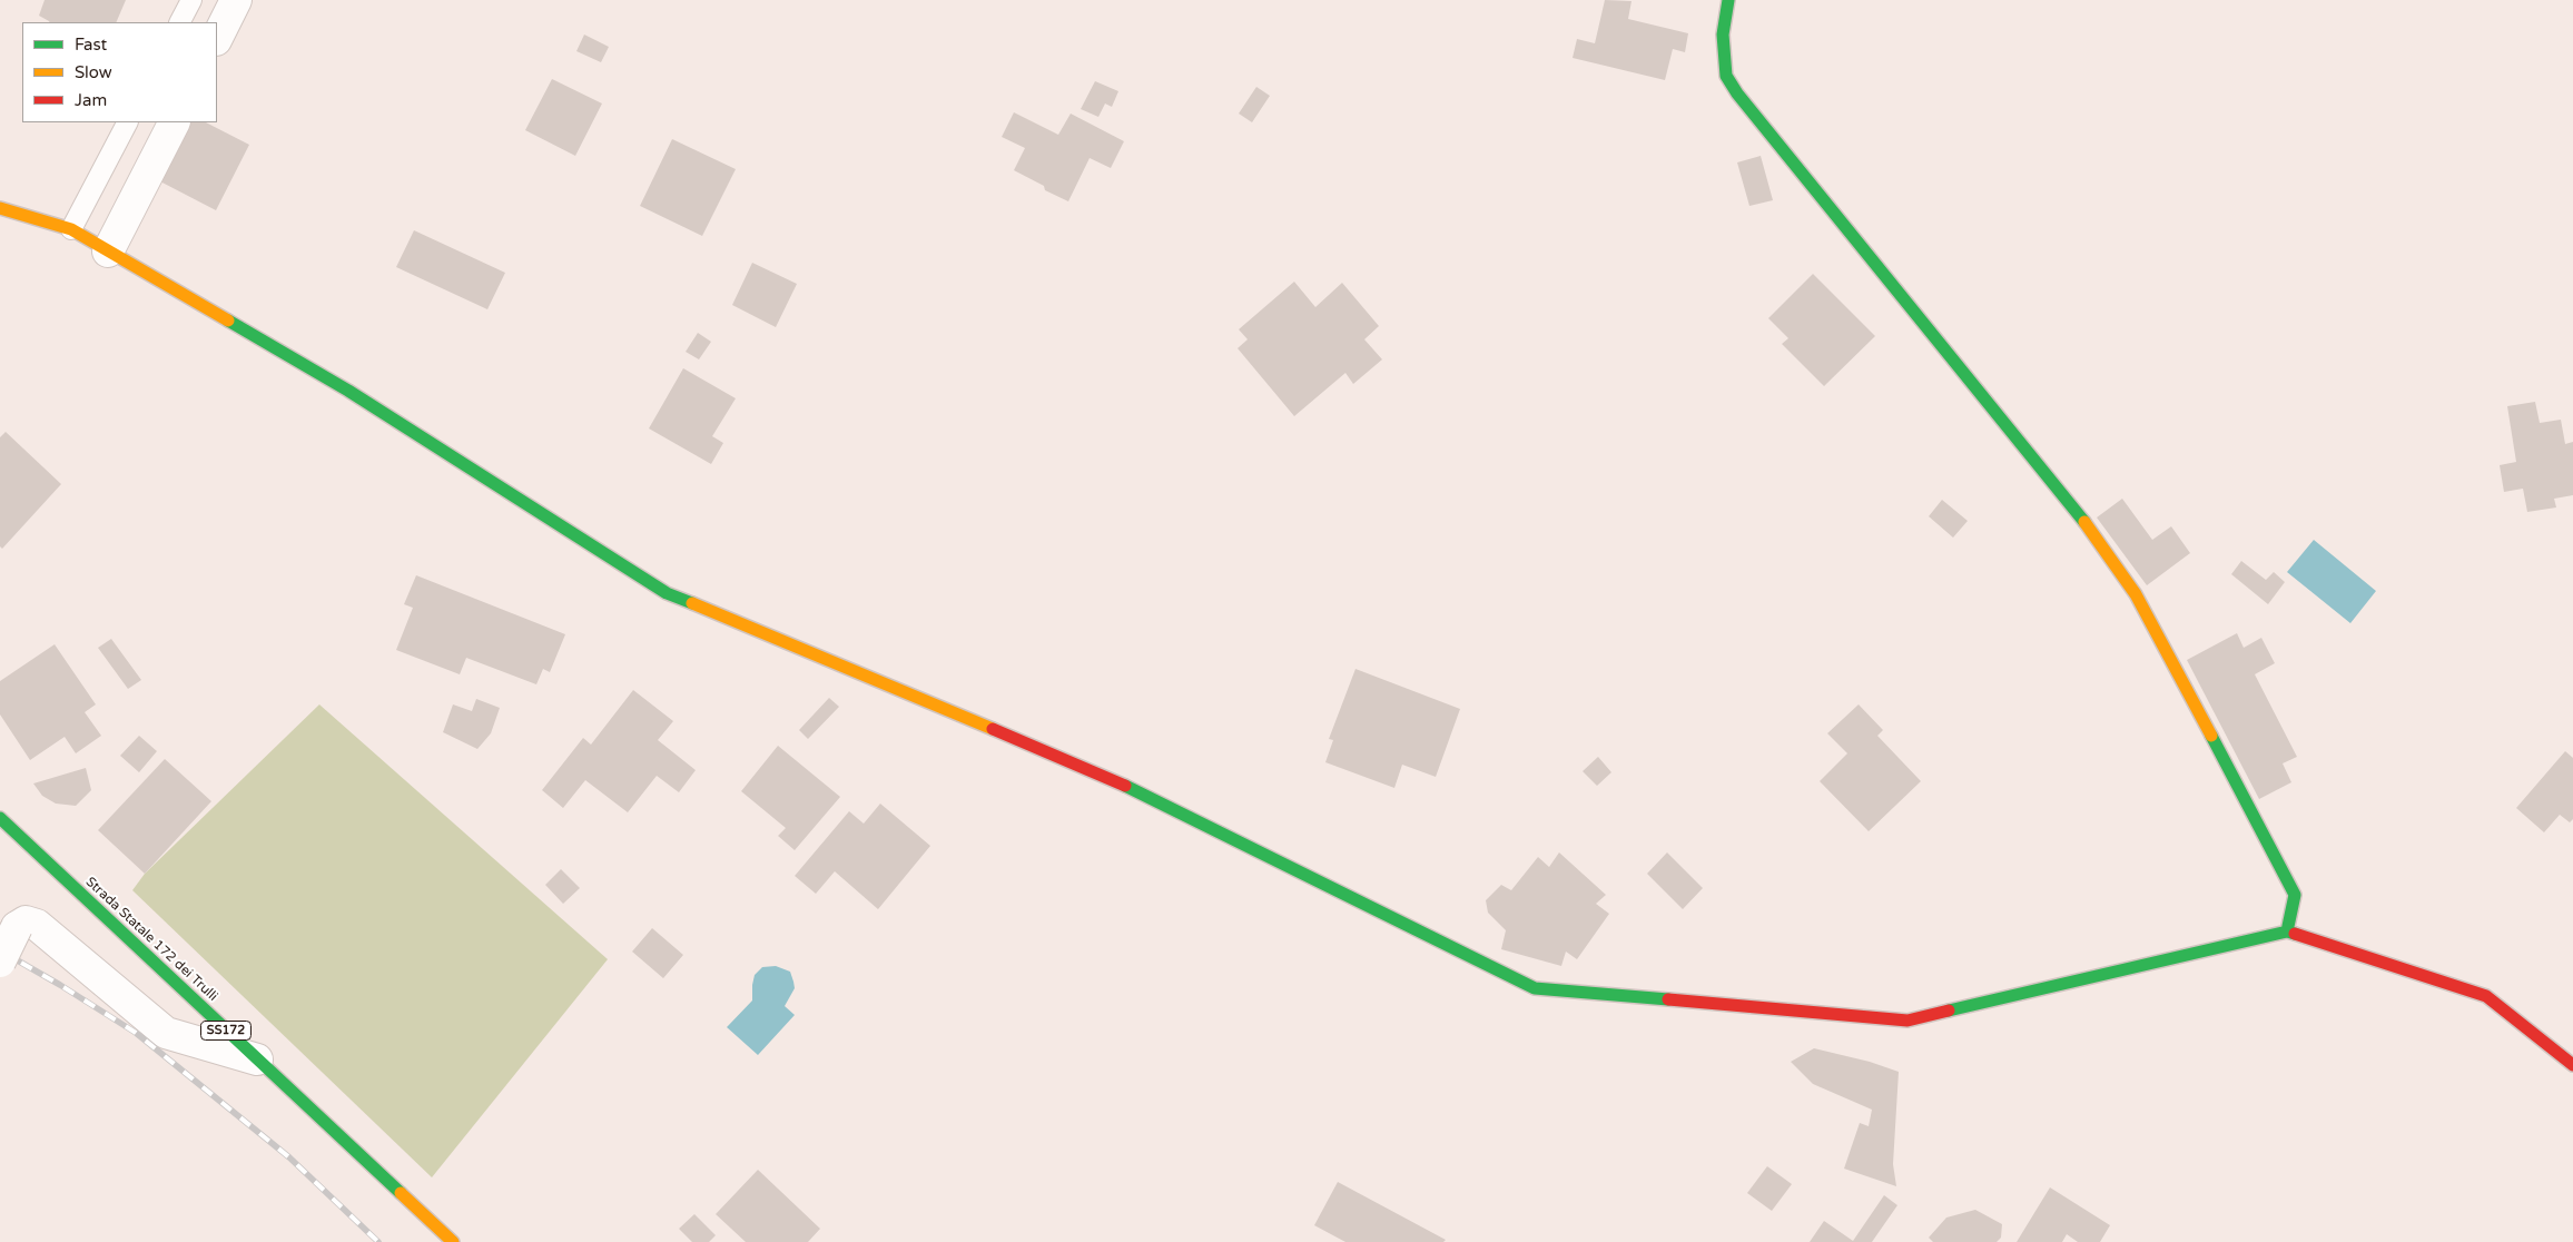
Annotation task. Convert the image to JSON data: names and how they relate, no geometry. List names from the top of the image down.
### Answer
{
  "streets": {
    "street": ["Strada Statale 172 dei Trulli", "SS172"]
  },
  "legend": ["Fast", "Slow", "Jam"]
}
